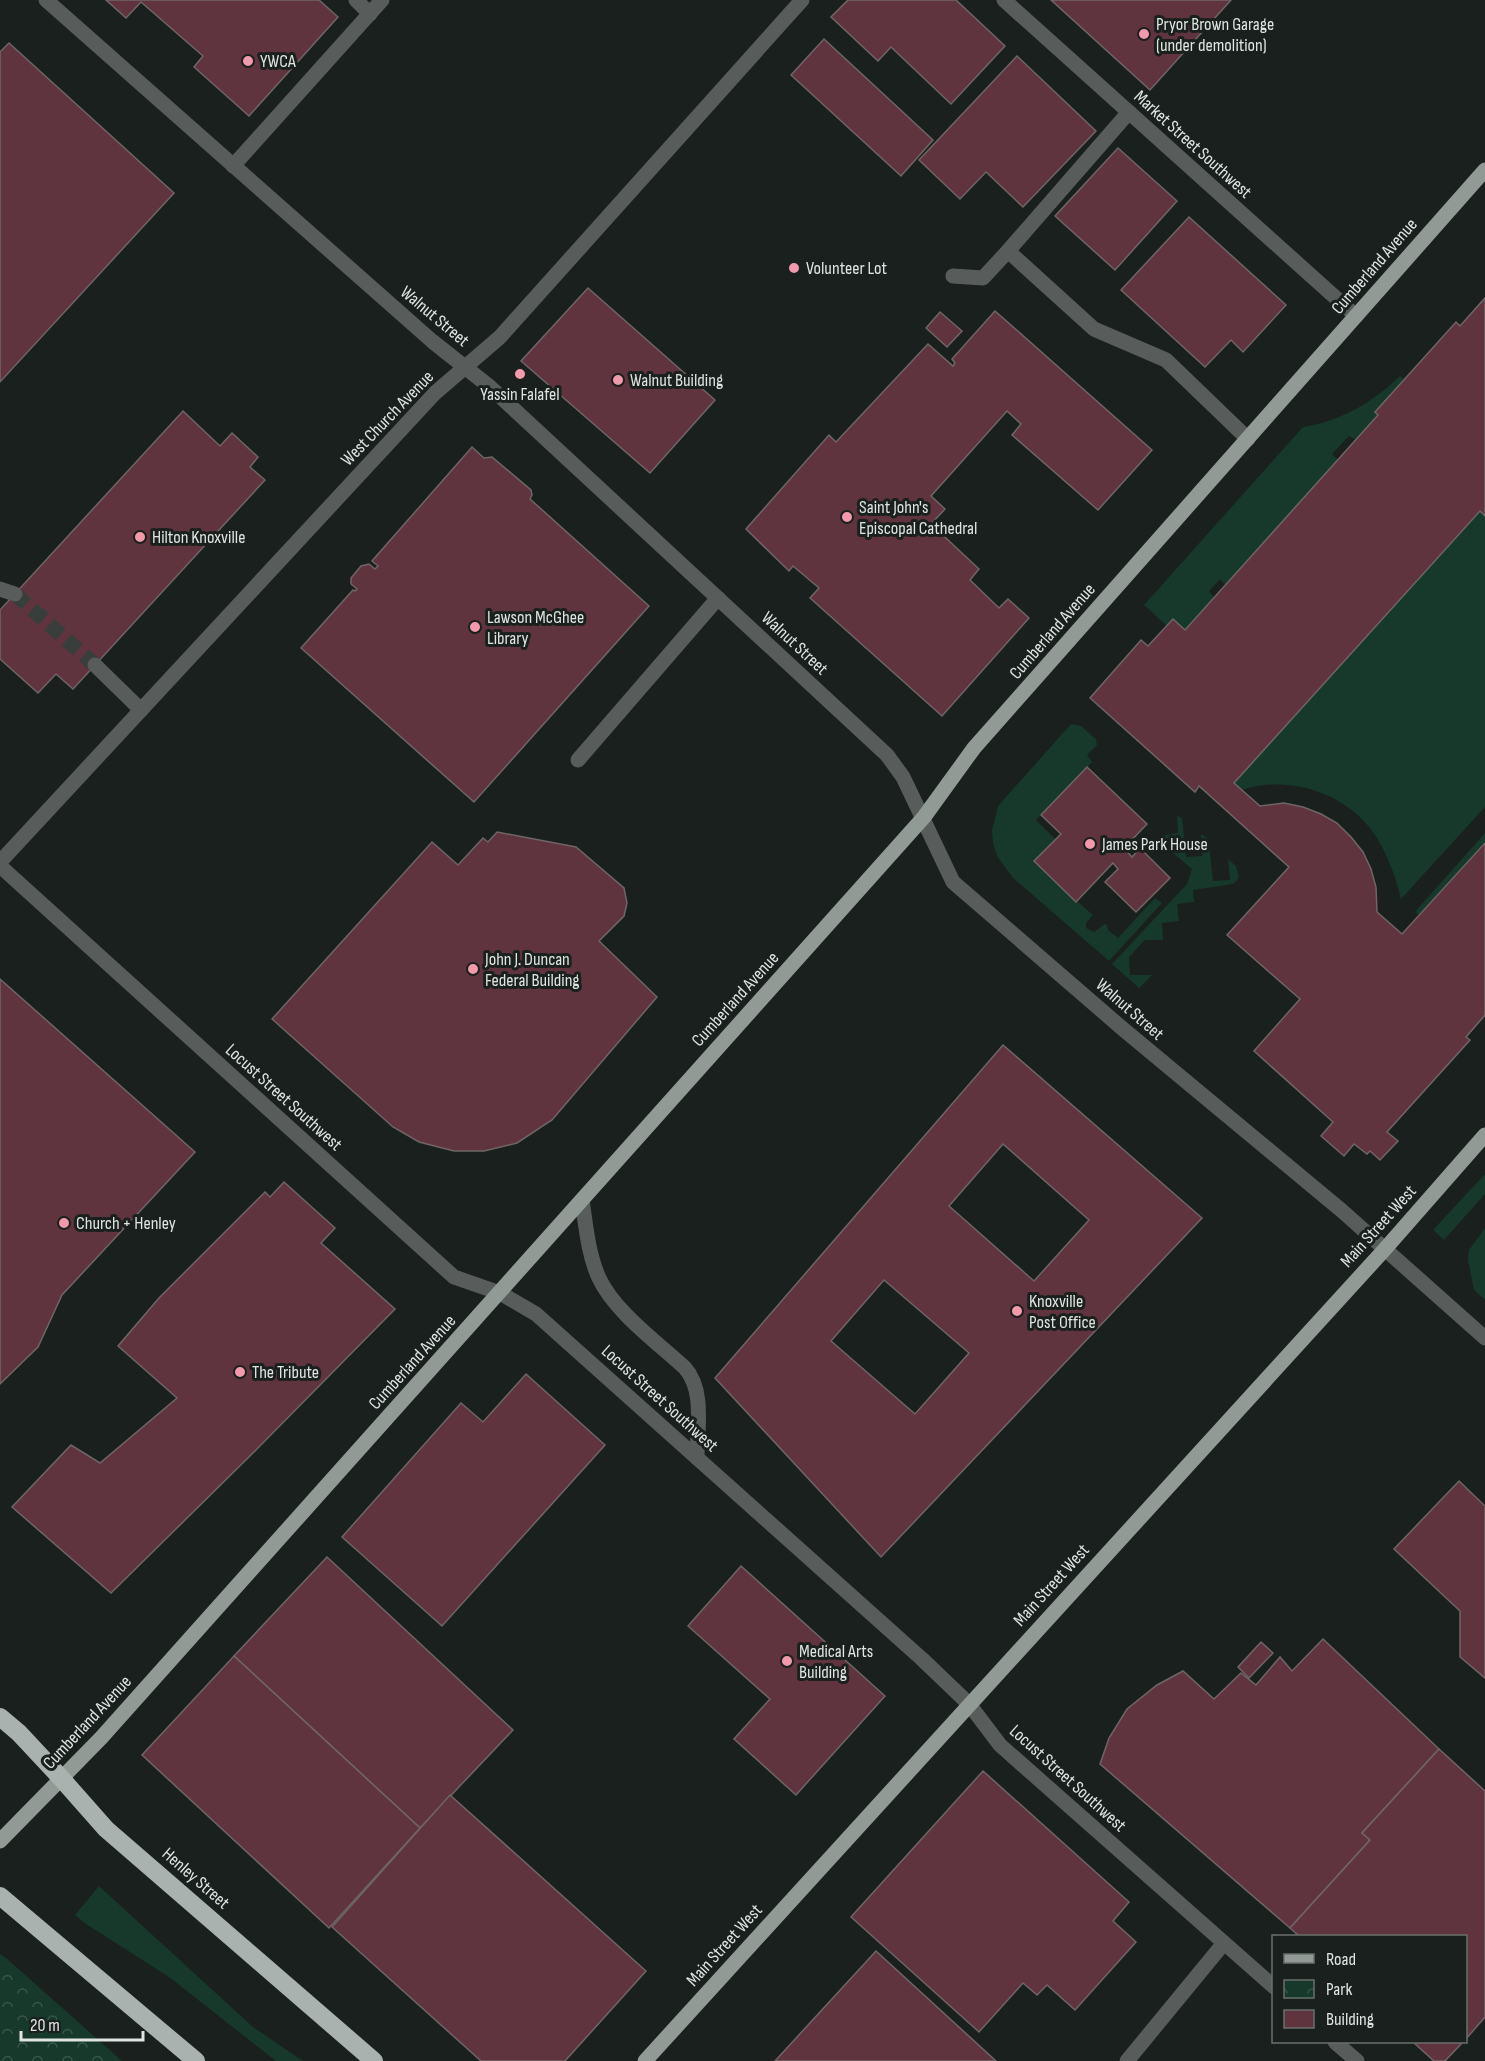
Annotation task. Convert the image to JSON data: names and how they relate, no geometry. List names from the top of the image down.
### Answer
{
  "streets": {
    "highway": ["Henley Street"],
    "main road": ["Cumberland Avenue", "Main Street West"],
    "street": [
      "Market Street Southwest",
      "Walnut Street",
      "West Church Avenue",
      "Locust Street Southwest"
    ]
  },
  "crossings": [
    ["Market Street Southwest", "Cumberland Avenue"],
    ["Cumberland Avenue", "Walnut Street"],
    ["Cumberland Avenue", "Locust Street Southwest"],
    ["Cumberland Avenue", "Henley Street"],
    ["Walnut Street", "West Church Avenue"],
    ["Walnut Street", "Main Street West"],
    ["Locust Street Southwest", "Main Street West"]
  ],
  "places": [
    "Pryor Brown Garage (under demolition)",
    "YWCA",
    "Volunteer Lot",
    "Yassin Falafel",
    "Walnut Building",
    "Saint John's Episcopal Cathedral",
    "Hilton Knoxville",
    "Lawson McGhee Library",
    "James Park House",
    "John J. Duncan Federal Building",
    "Church + Henley",
    "Knoxville Post Office",
    "The Tribute",
    "Medical Arts Building"
  ],
  "legend": ["Road", "Park", "Building"],
  "scale_bar": "20 m"
}
